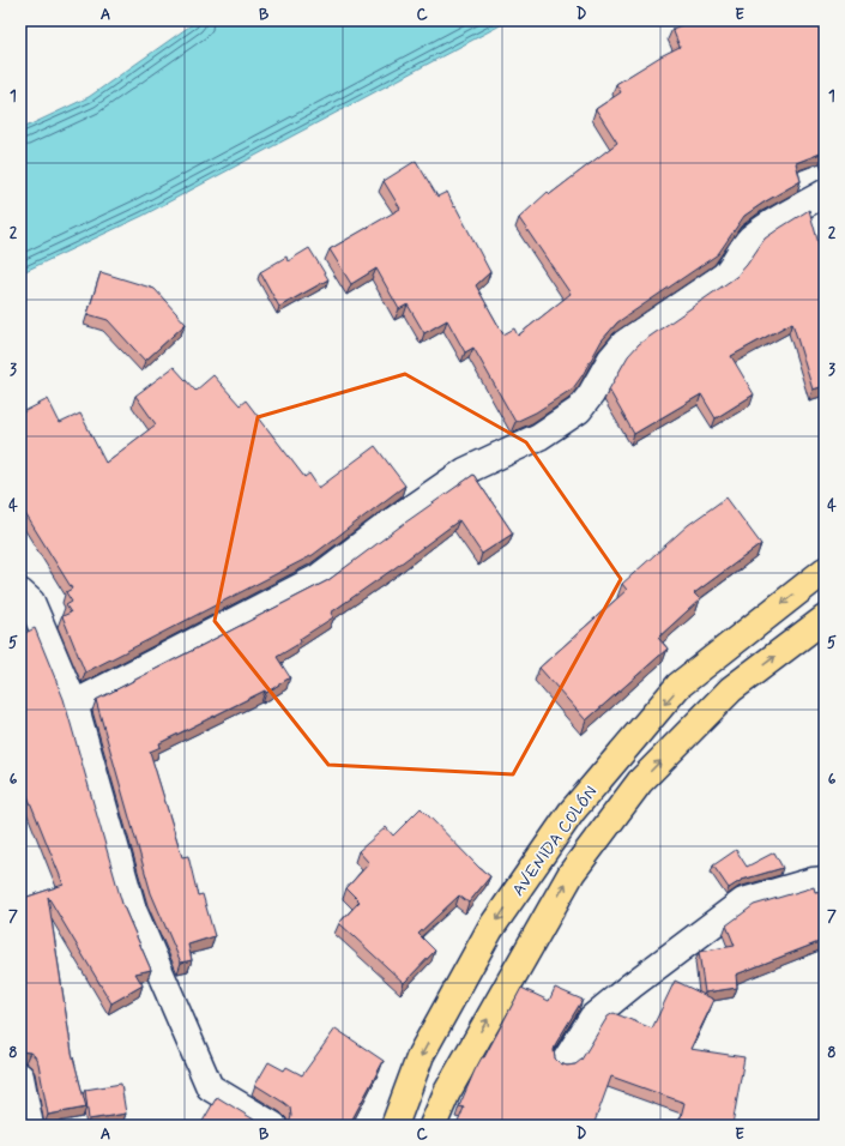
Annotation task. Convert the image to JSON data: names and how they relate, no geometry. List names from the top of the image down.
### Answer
{
  "streets": {
    "main road": ["AVENIDA COLÓN"]
  },
  "grid": {
    "columns": [
      "A",
      "B",
      "C",
      "D",
      "E"
    ],
    "rows": [
      "1",
      "2",
      "3",
      "4",
      "5",
      "6",
      "7",
      "8"
    ]
  }
}
